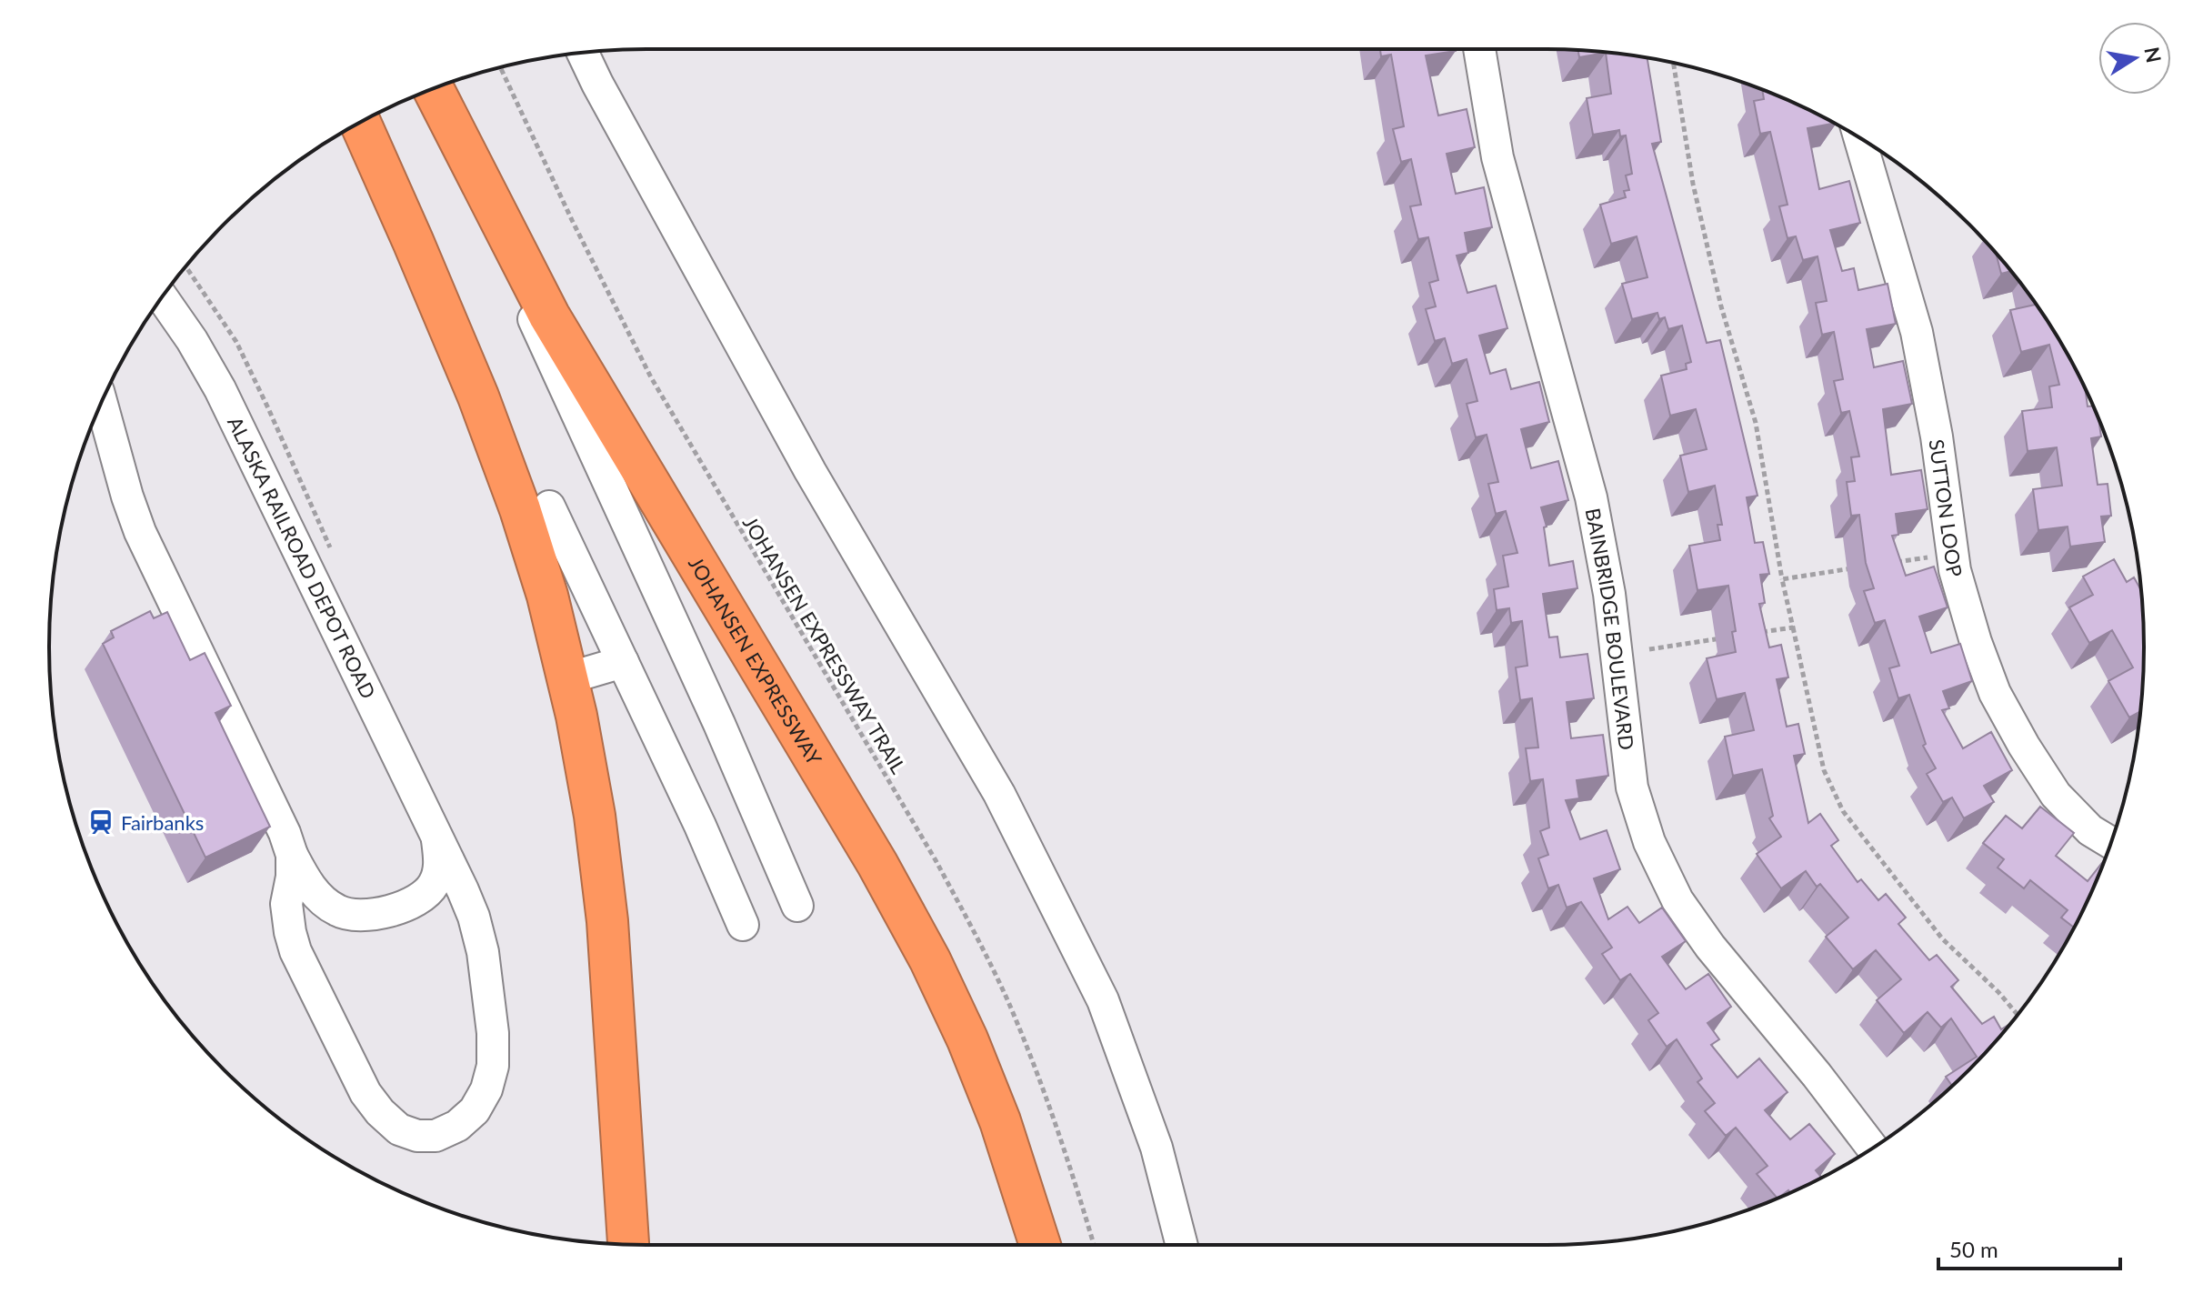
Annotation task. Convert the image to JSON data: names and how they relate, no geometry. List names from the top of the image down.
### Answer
{
  "streets": {
    "highway": ["JOHANSEN EXPRESSWAY"],
    "street": ["SUTTON LOOP", "ALASKA RAILROAD DEPOT ROAD", "BAINBRIDGE BOULEVARD"],
    "path": ["JOHANSEN EXPRESSWAY TRAIL"]
  },
  "places": {
    "station": ["Fairbanks"]
  },
  "scale_bar": "50 m",
  "north": "right"
}
